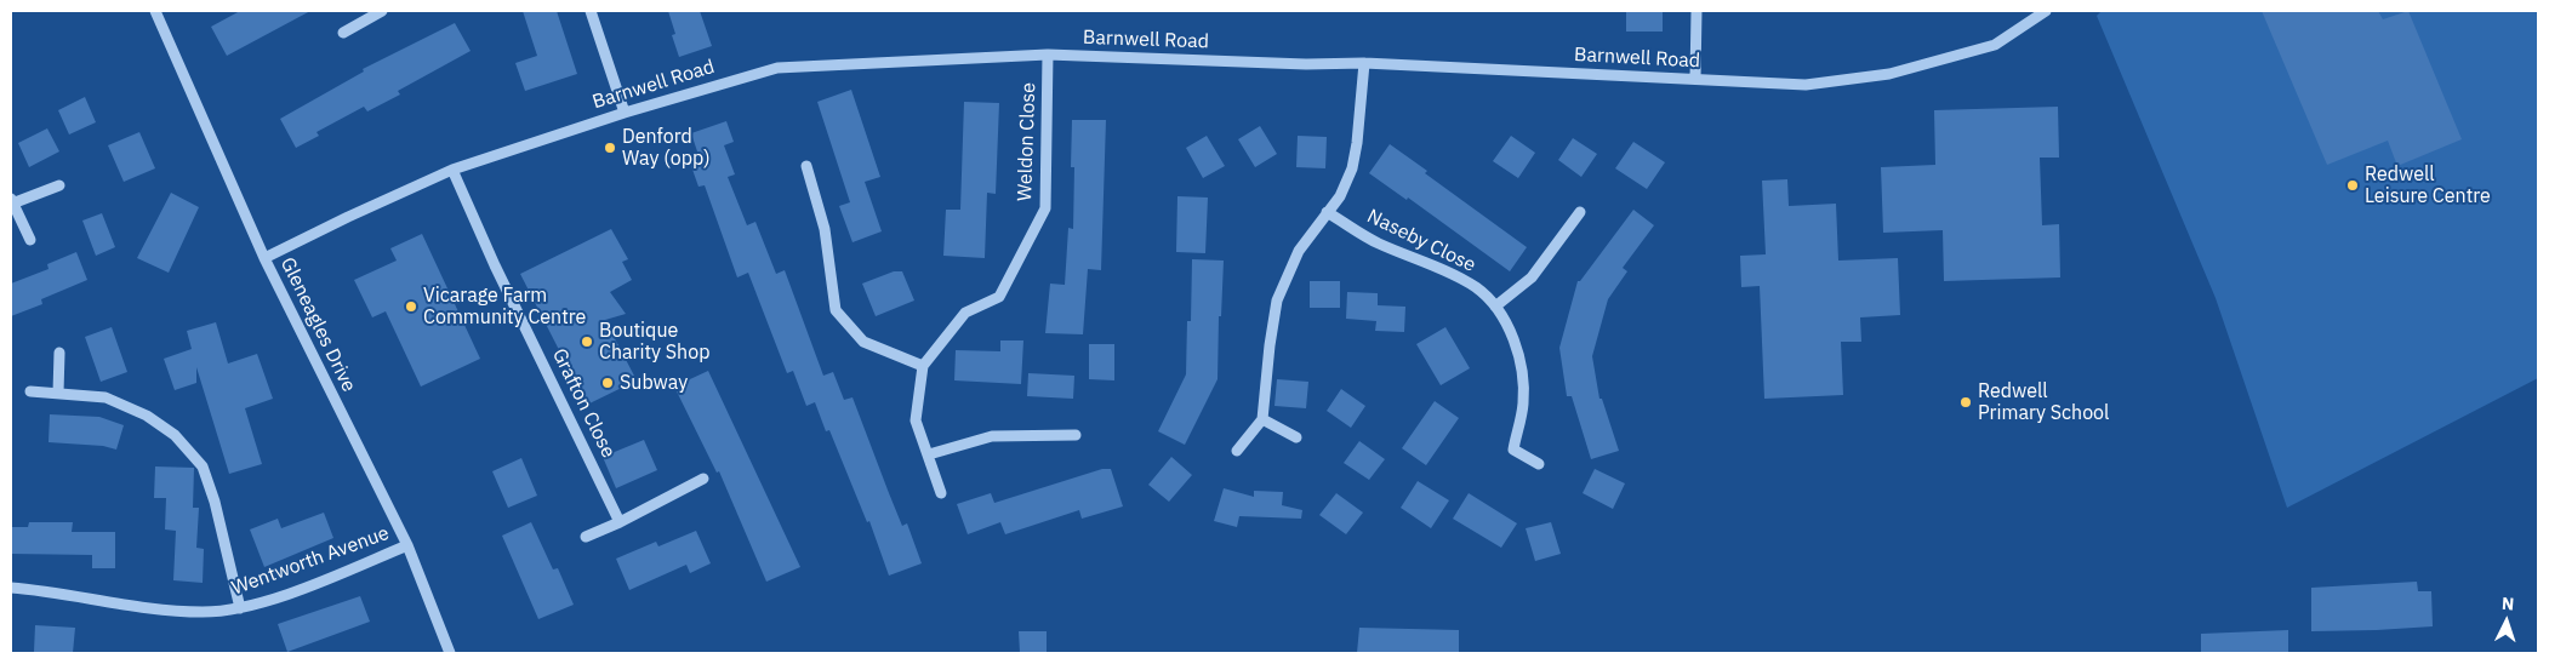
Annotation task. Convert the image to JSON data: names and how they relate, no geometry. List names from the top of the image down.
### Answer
{
  "streets": {
    "street": [
      "Barnwell Road",
      "Weldon Close",
      "Naseby Close",
      "Gleneagles Drive",
      "Grafton Close",
      "Wentworth Avenue"
    ]
  },
  "crossings": [
    ["Barnwell Road", "Weldon Close"],
    ["Barnwell Road", "Gleneagles Drive"],
    ["Barnwell Road", "Grafton Close"],
    ["Gleneagles Drive", "Wentworth Avenue"]
  ],
  "places": [
    "Denford Way (opp)",
    "Redwell Leisure Centre",
    "Vicarage Farm Community Centre",
    "Boutique Charity Shop",
    "Subway",
    "Redwell Primary School"
  ],
  "north": "top"
}
